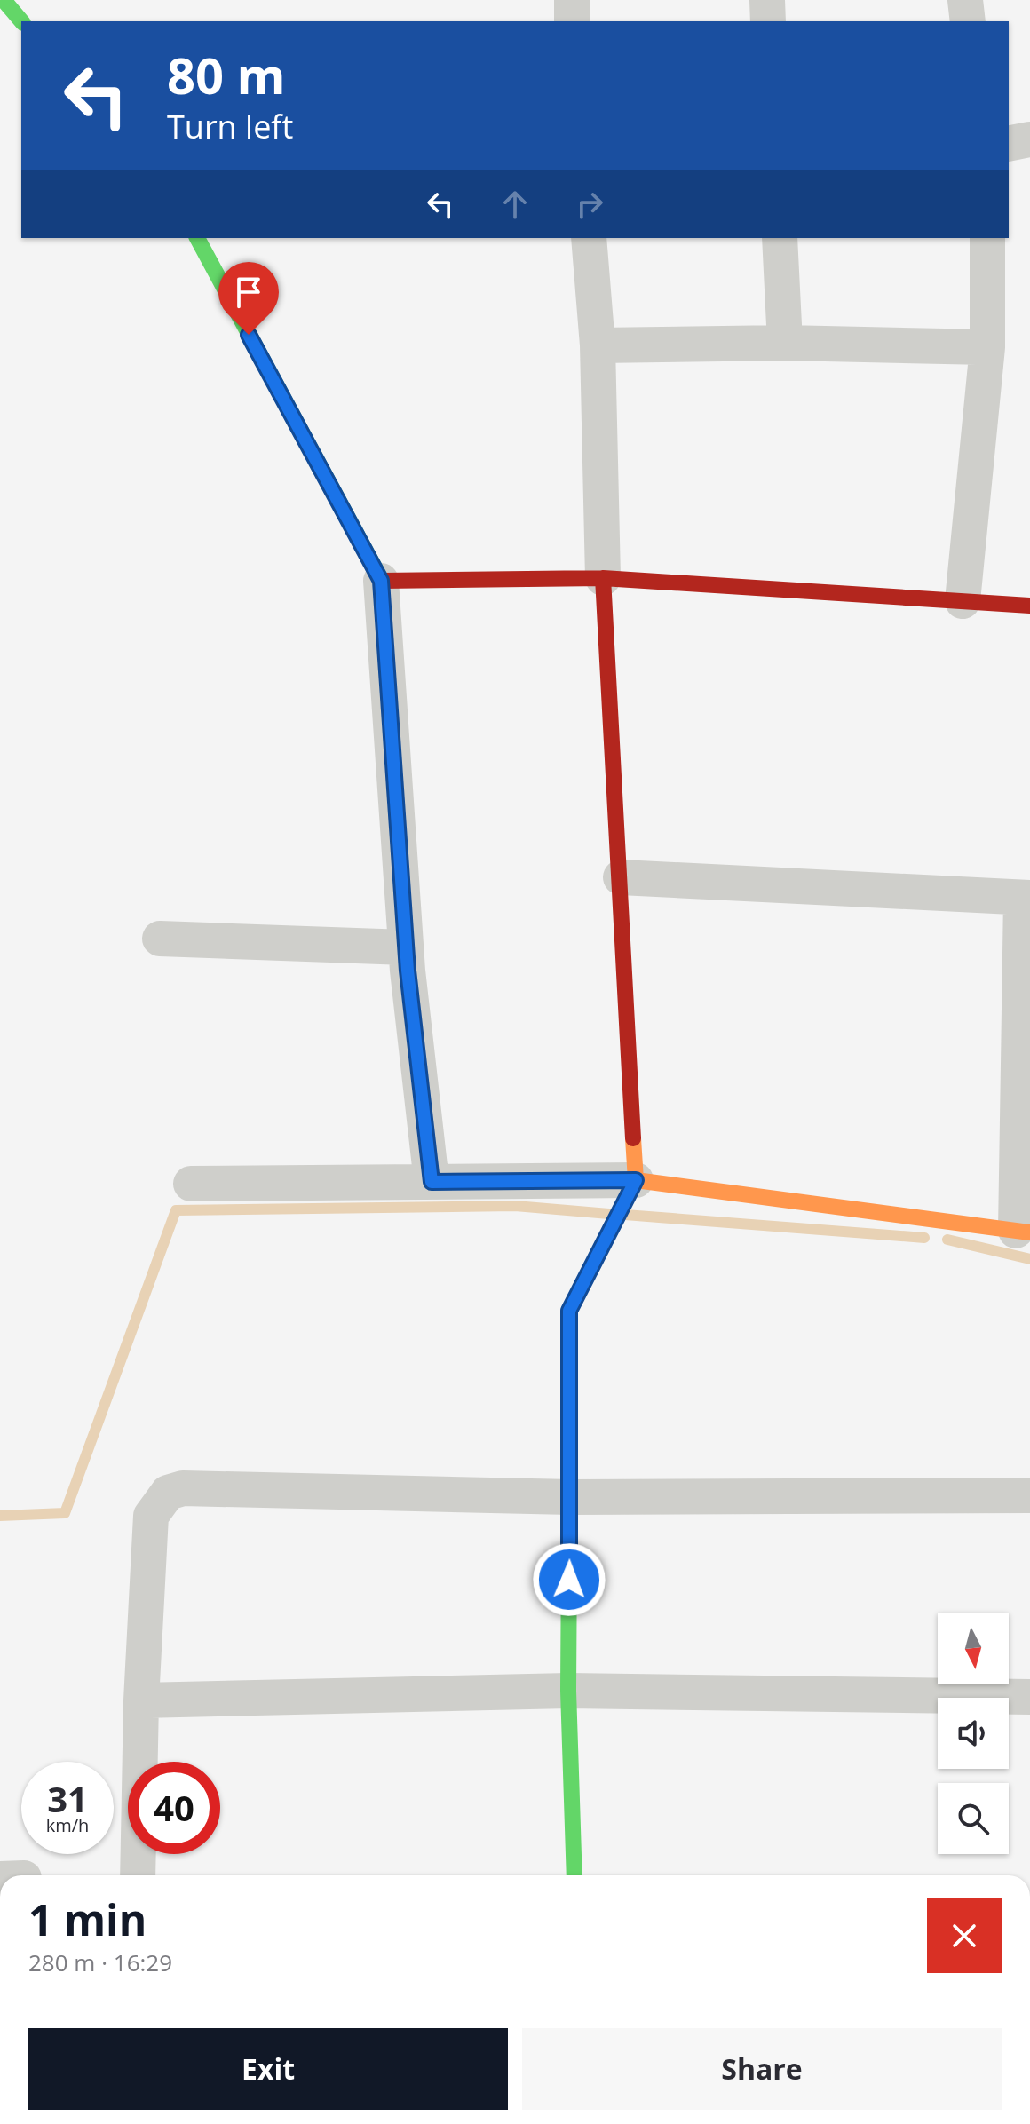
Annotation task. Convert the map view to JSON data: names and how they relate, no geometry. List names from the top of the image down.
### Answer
{
  "north": "bottom",
  "page": {
    "turn": ["80 m", "Turn left"],
    "speed": "31 km/h",
    "limit": "40",
    "heading": ["1 min", "280 m · 16:29"],
    "buttons": ["Exit", "Share"]
  }
}
